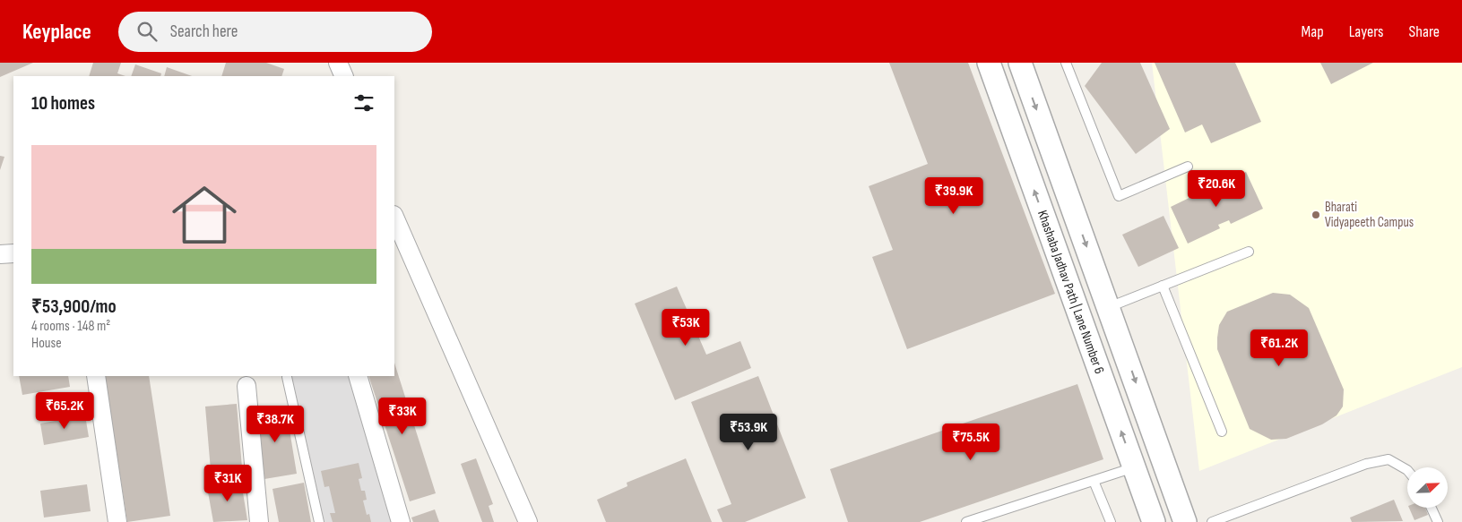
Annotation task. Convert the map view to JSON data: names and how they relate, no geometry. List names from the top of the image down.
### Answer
{
  "streets": {
    "street": ["Khashaba Jadhav Path | Lane Number 6"]
  },
  "places": ["Bharati Vidyapeeth Campus"],
  "north": "top right",
  "page": {
    "header": "Keyplace",
    "search": "Search here",
    "nav": ["Map", "Layers", "Share"],
    "heading": "10 homes",
    "list": [
      {
        "name": "₹53,900/mo",
        "note": "4 rooms · 148 m² · House"
      }
    ],
    "price": [
      "₹20.6K",
      "₹39.9K",
      "₹53K",
      "₹61.2K",
      "₹65.2K",
      "₹33K",
      "₹38.7K",
      "₹53.9K",
      "₹75.5K",
      "₹31K"
    ]
  }
}
